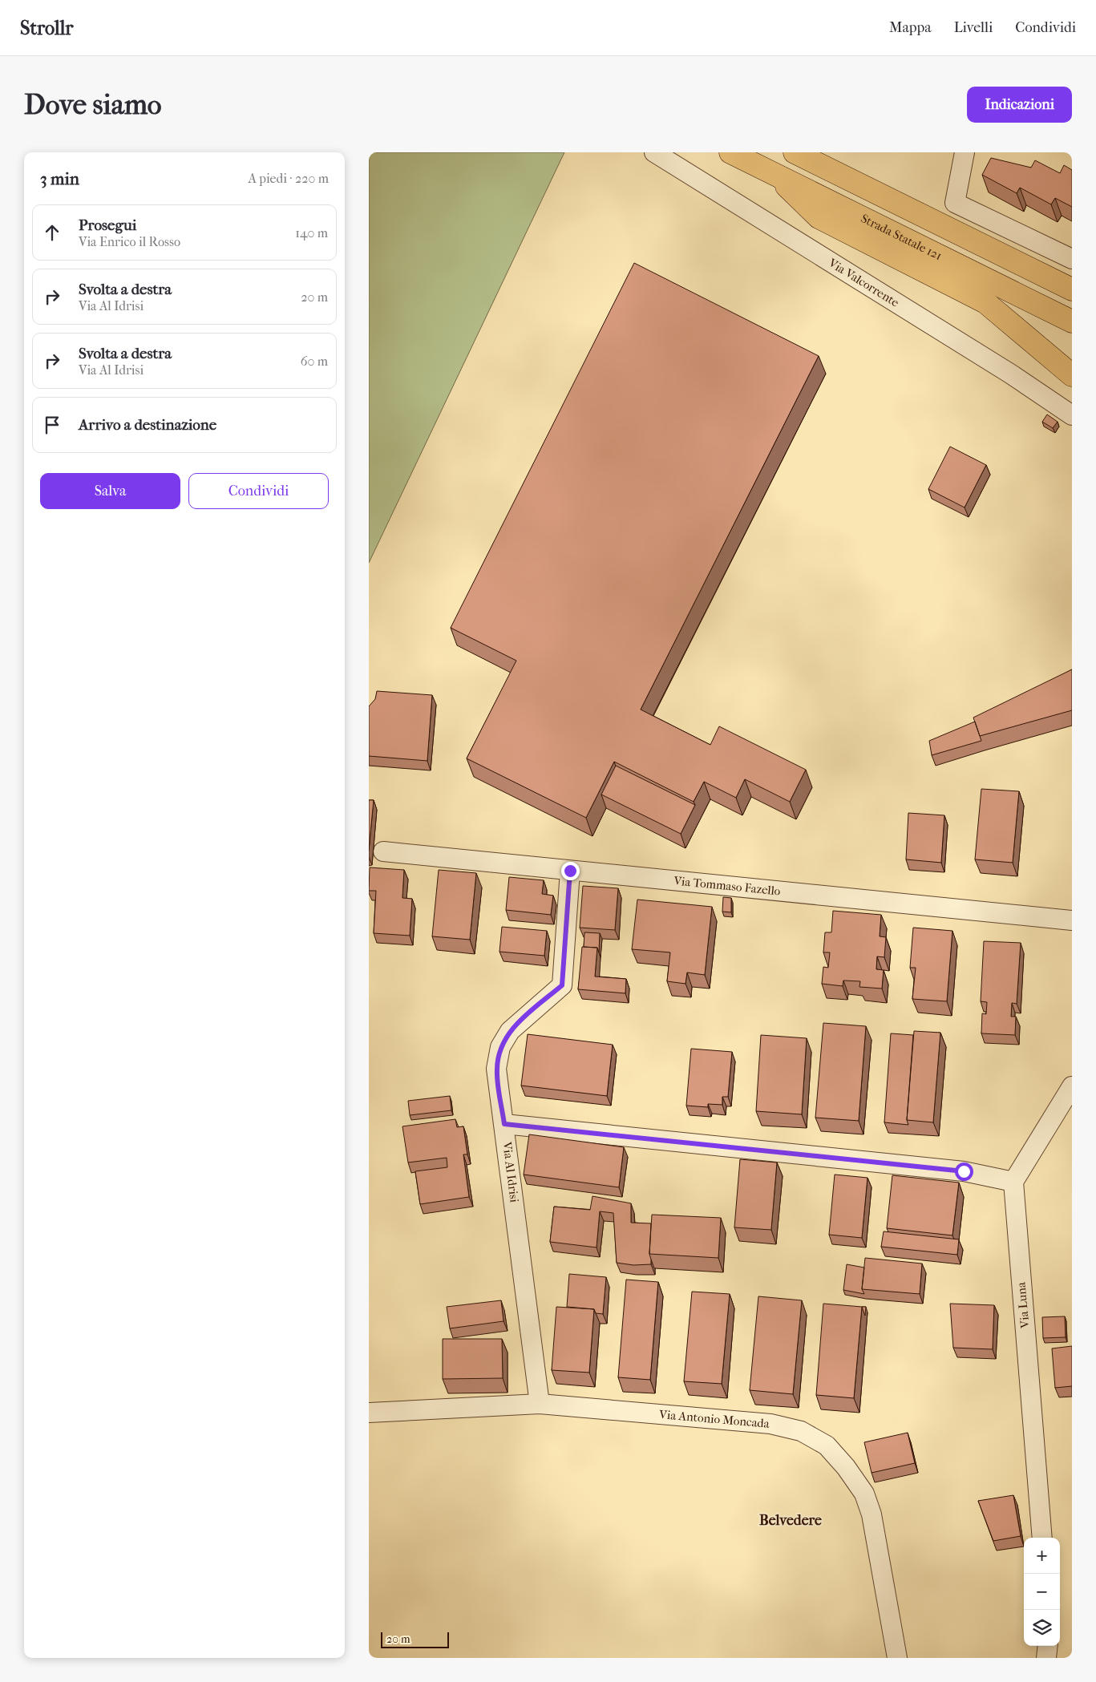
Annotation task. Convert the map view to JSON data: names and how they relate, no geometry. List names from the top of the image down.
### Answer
{
  "streets": {
    "main road": ["Strada Statale 121"],
    "street": [
      "Via Valcorrente",
      "Via Tommaso Fazello",
      "Via Al Idrisi",
      "Via Luna",
      "Via Antonio Moncada"
    ]
  },
  "crossings": [
    ["Via Tommaso Fazello", "Via Al Idrisi"],
    ["Via Al Idrisi", "Via Antonio Moncada"]
  ],
  "districts": ["Belvedere"],
  "scale_bar": "20 m",
  "page": {
    "header": "Strollr",
    "nav": ["Mappa", "Livelli", "Condividi"],
    "buttons": [
      "Indicazioni",
      ["Salva", "Condividi"]
    ],
    "title": "Dove siamo",
    "heading": ["3 min", "A piedi · 220 m"],
    "list": [
      ["Prosegui", "Via Enrico il Rosso", "140 m"],
      ["Svolta a destra", "Via Al Idrisi", "20 m"],
      ["Svolta a destra", "Via Al Idrisi", "60 m"],
      "Arrivo a destinazione"
    ],
    "map_buttons": ["+", "−"],
    "scale": "20 m"
  }
}
